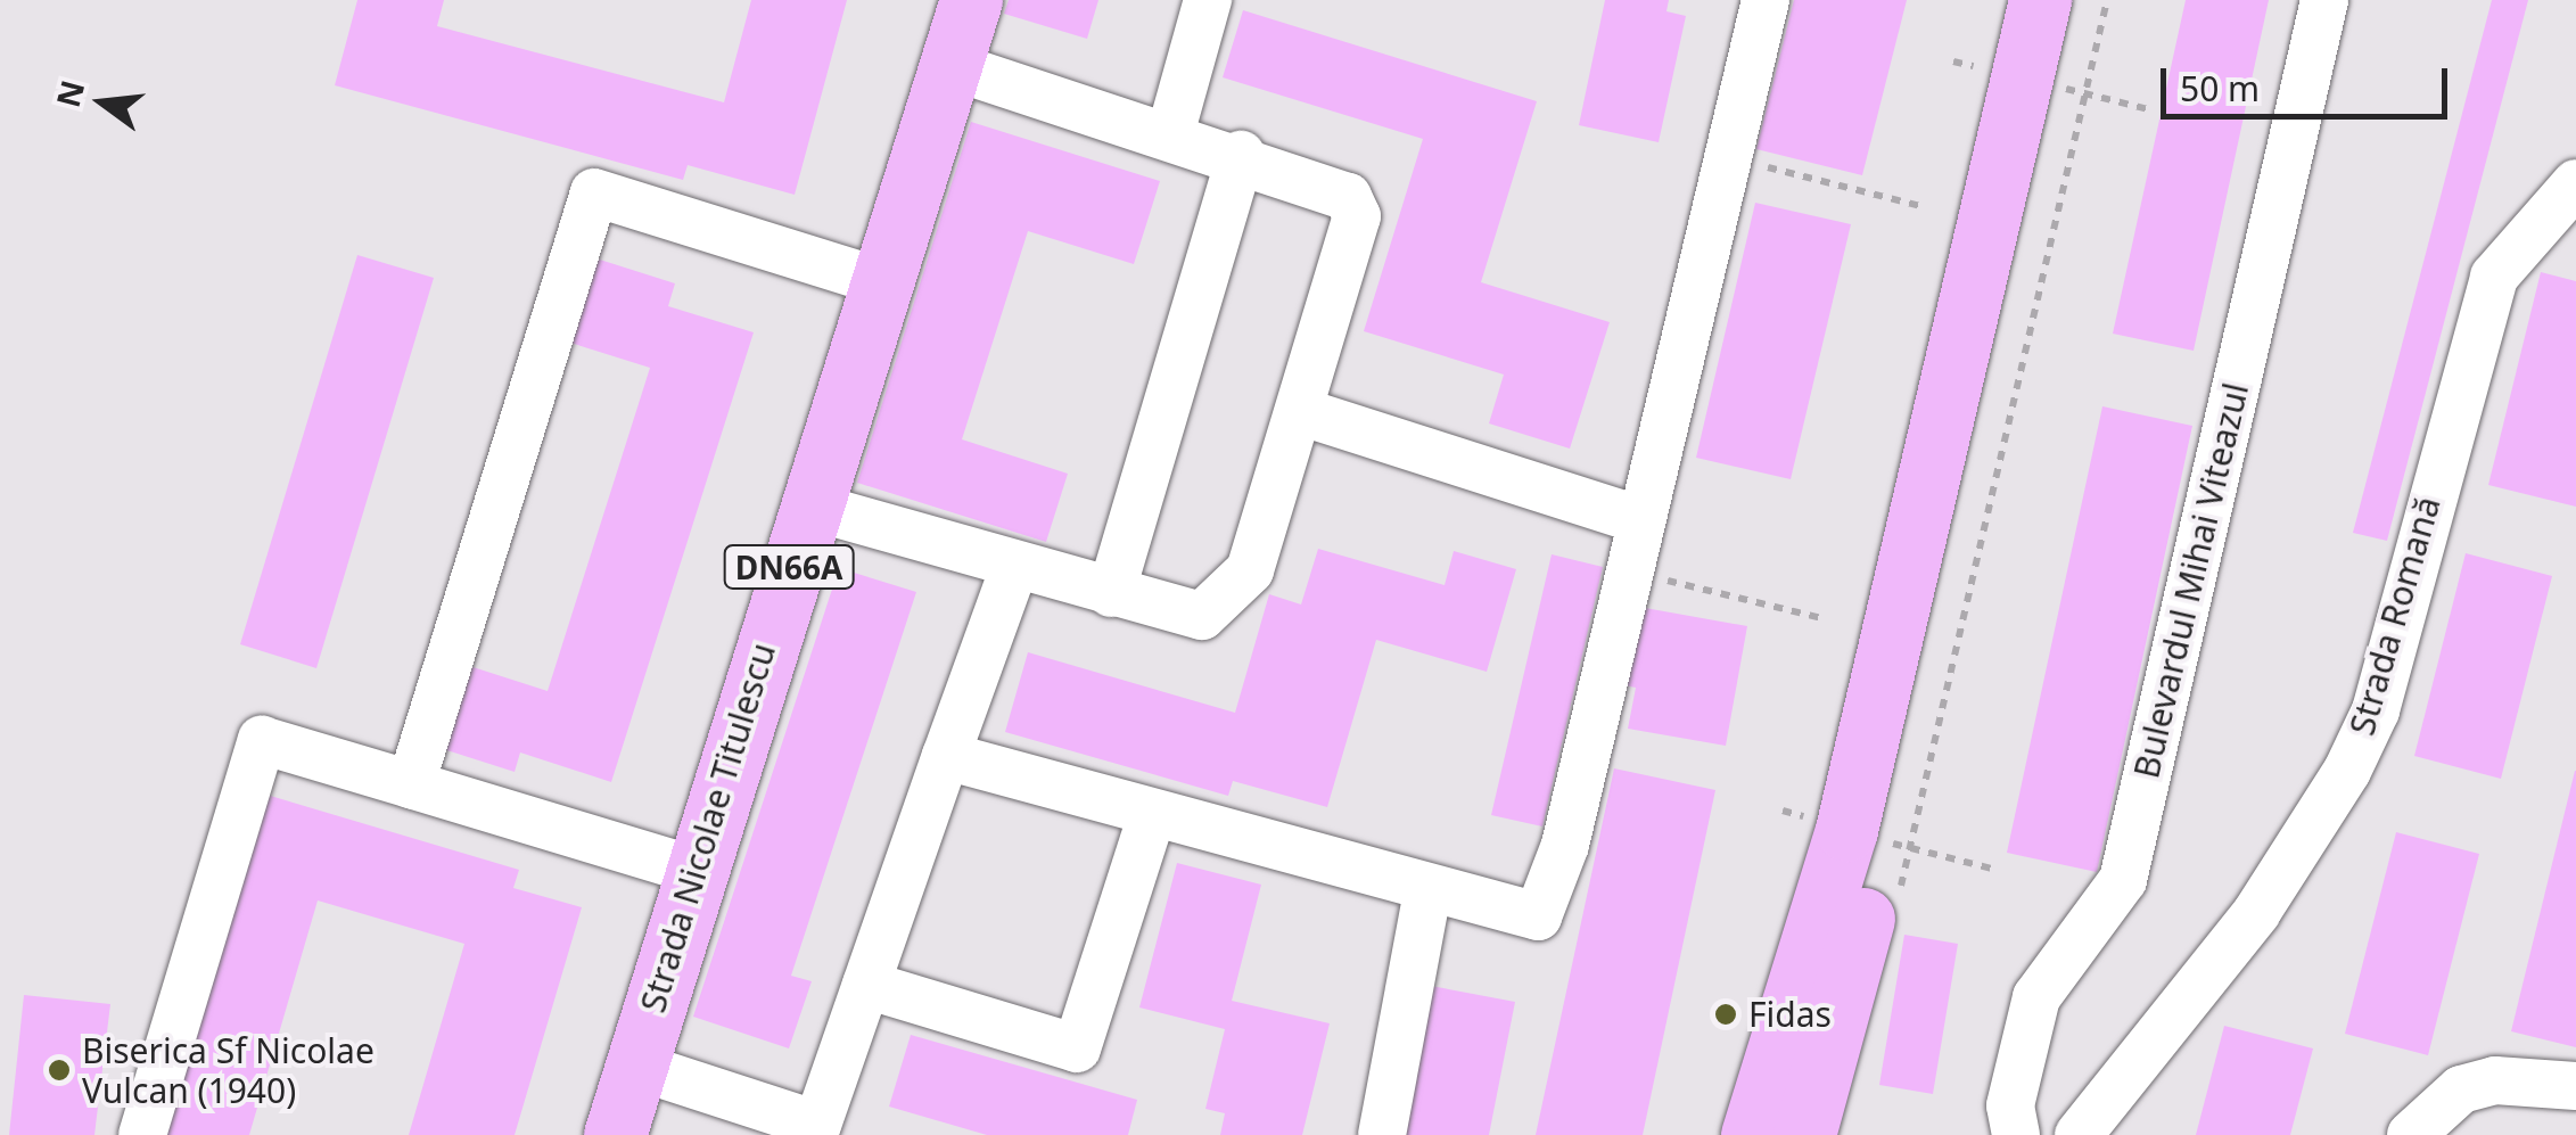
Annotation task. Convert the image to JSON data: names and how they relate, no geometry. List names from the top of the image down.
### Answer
{
  "streets": {
    "main road": ["DN66A", "Strada Nicolae Titulescu"],
    "street": ["Bulevardul Mihai Viteazul", "Strada Romană"]
  },
  "places": ["Fidas", "Biserica Sf Nicolae Vulcan (1940)"],
  "scale_bar": "50 m",
  "north": "left"
}
